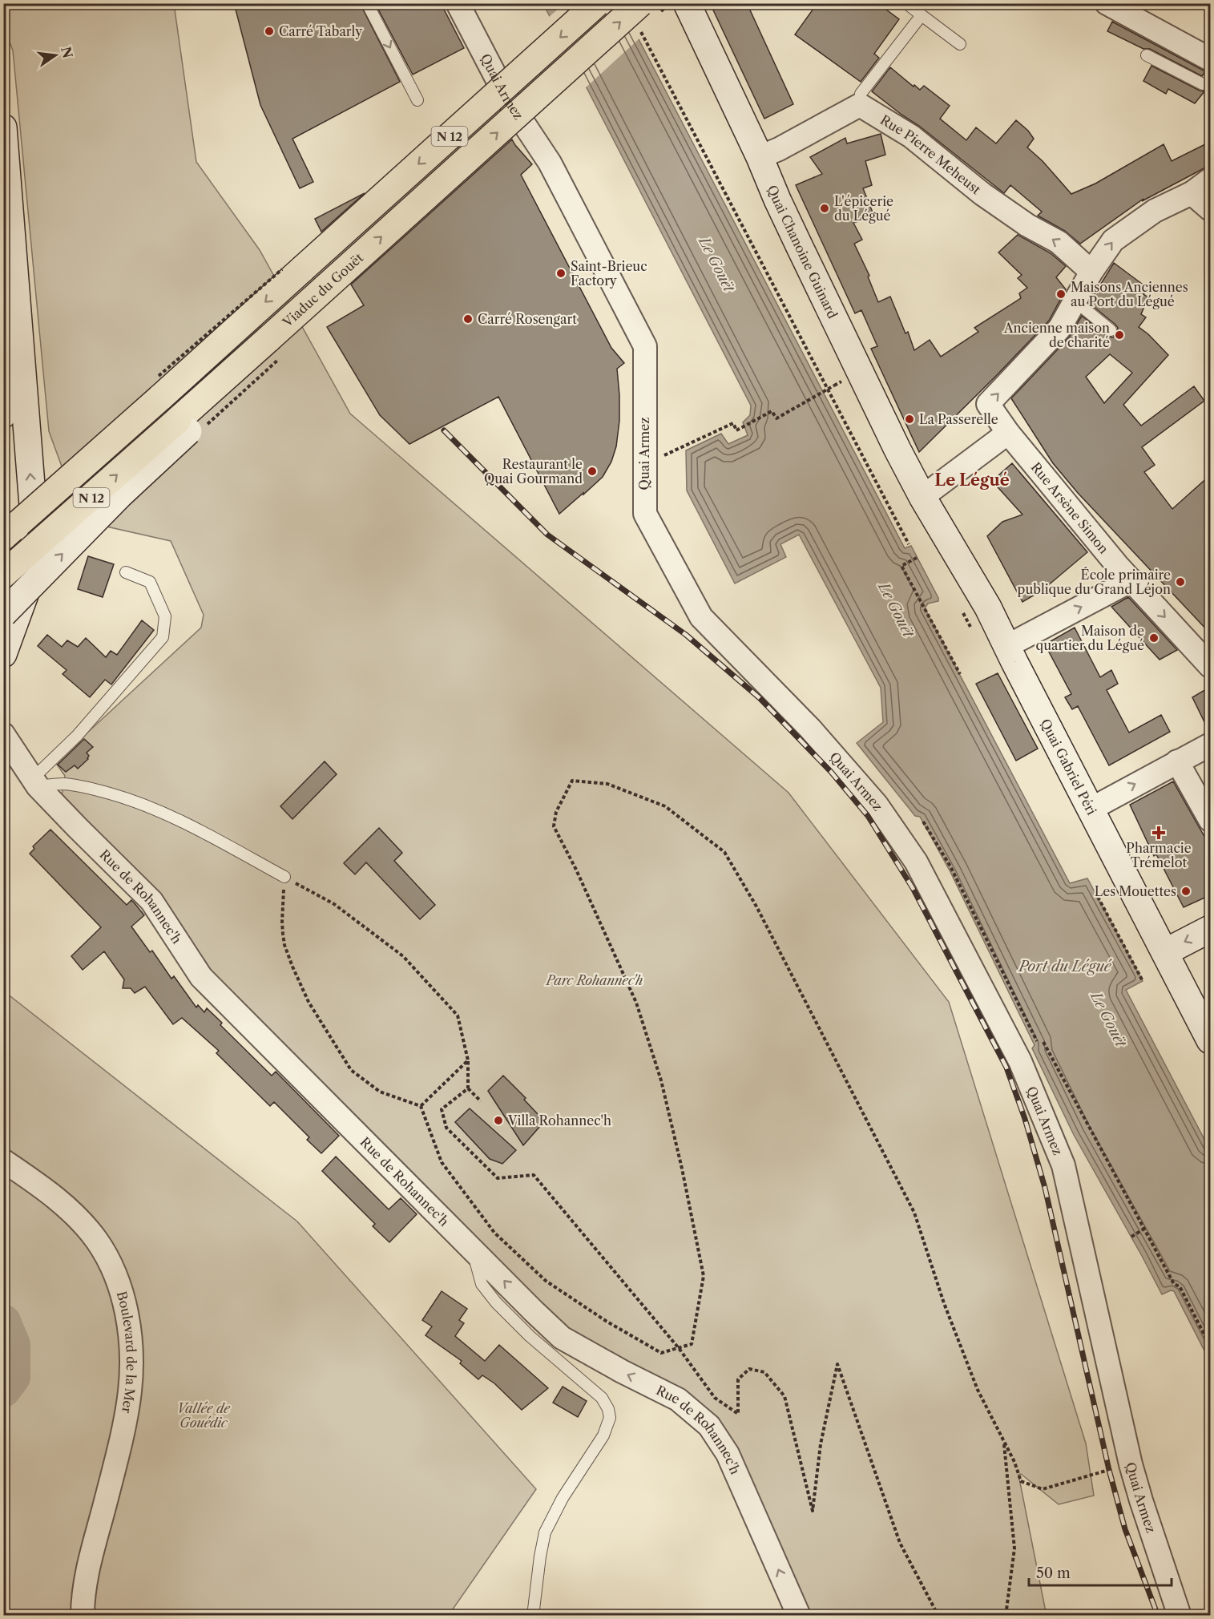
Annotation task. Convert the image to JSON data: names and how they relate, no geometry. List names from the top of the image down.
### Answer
{
  "streets": {
    "highway": ["N 12", "Viaduc du Gouët"],
    "street": [
      "Quai Armez",
      "Rue Pierre Meheust",
      "Quai Chanoine Guinard",
      "Rue Arsène Simon",
      "Quai Gabriel Péri",
      "Rue de Rohannec'h",
      "Boulevard de la Mer"
    ]
  },
  "crossings": [
    ["Quai Chanoine Guinard", "Quai Gabriel Péri"]
  ],
  "one_way": ["Rue Pierre Meheust", "Rue de Rohannec'h"],
  "districts": ["Le Légué"],
  "water": ["Le Gouët", "Port du Légué"],
  "parks": ["Parc Rohannec'h", "Vallée de Gouédic"],
  "places": {
    "other": [
      "Carré Tabarly",
      "L'épicerie du Légué",
      "Saint-Brieuc Factory",
      "Maisons Anciennes au Port du Légué",
      "Carré Rosengart",
      "Ancienne maison de charité",
      "La Passerelle",
      "Restaurant le Quai Gourmand",
      "École primaire publique du Grand Léjon",
      "Maison de quartier du Légué",
      "Les Mouettes",
      "Villa Rohannec'h"
    ],
    "health": ["Pharmacie Trémelot"]
  },
  "scale_bar": "50 m",
  "north": "right"
}
